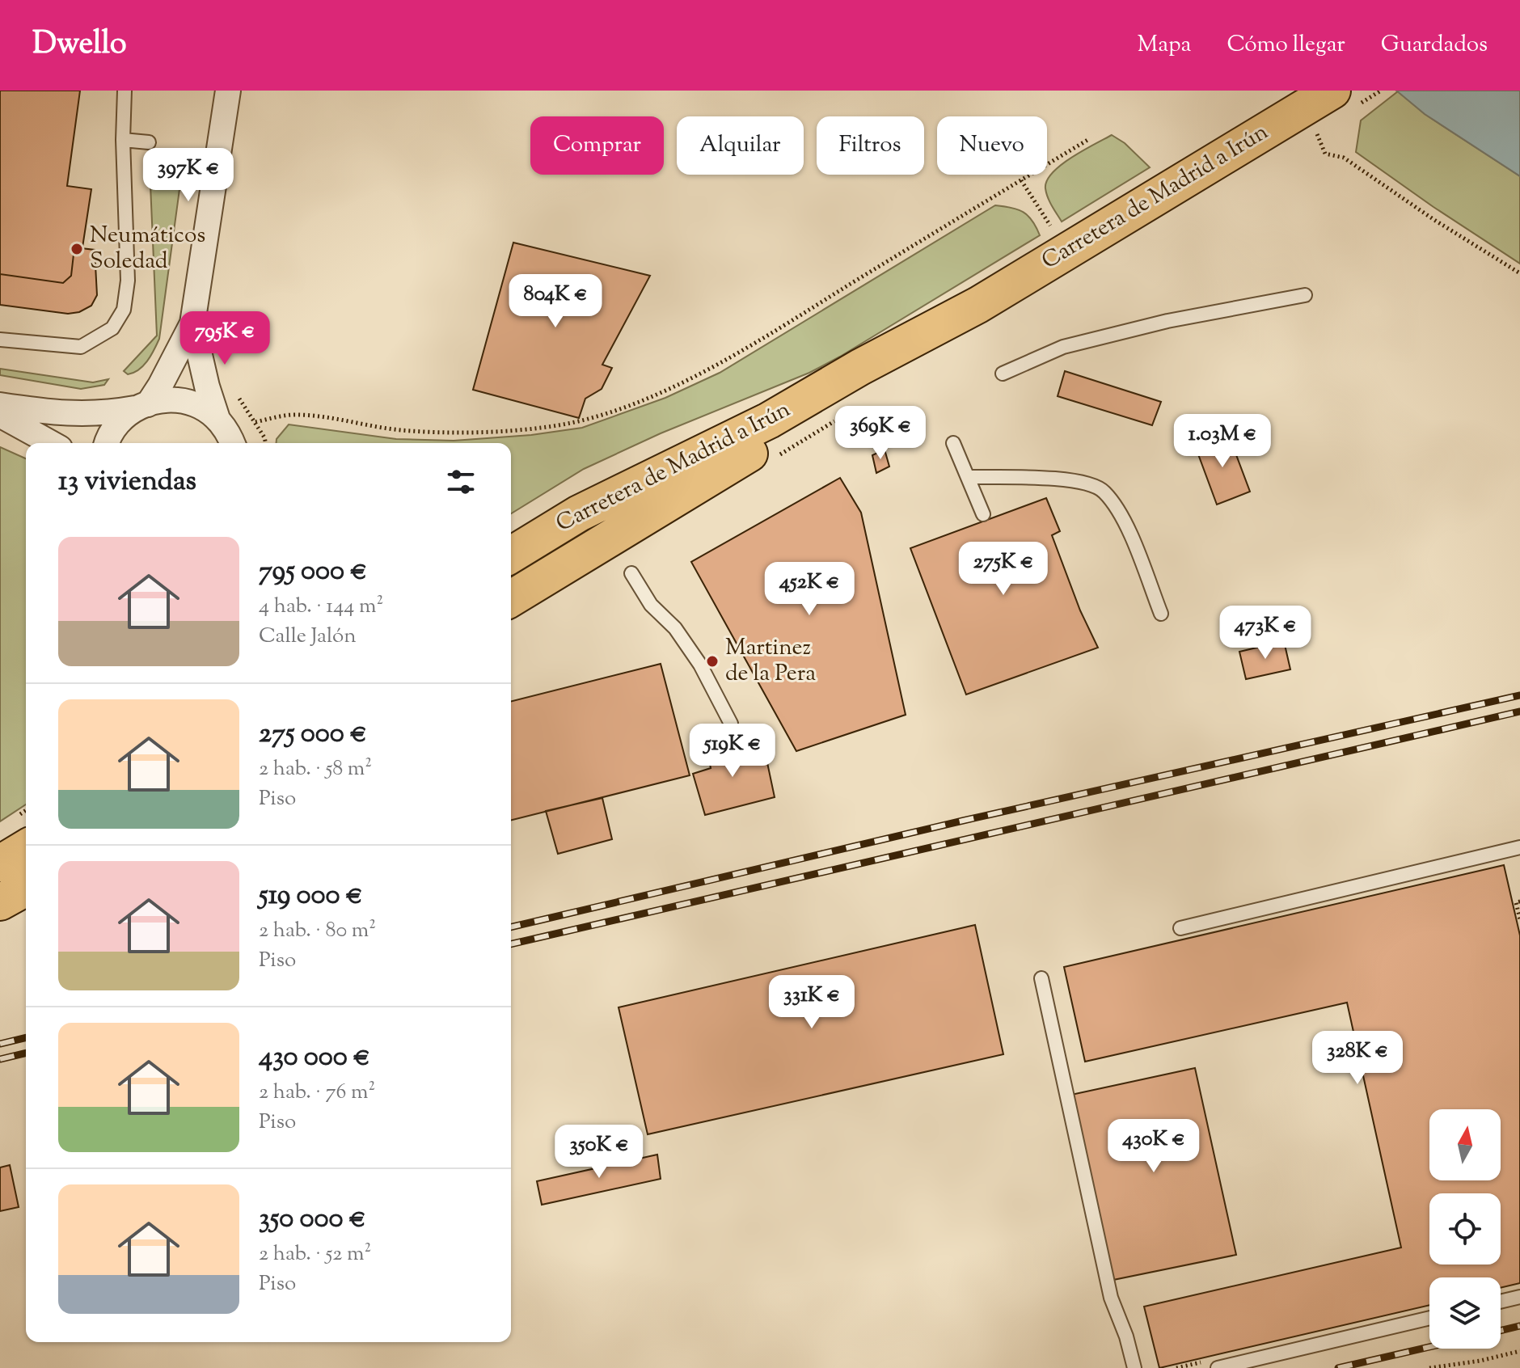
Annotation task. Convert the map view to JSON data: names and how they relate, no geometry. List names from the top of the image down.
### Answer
{
  "streets": {
    "highway": ["Carretera de Madrid a Irún"]
  },
  "places": ["Neumáticos Soledad", "Martinez de la Pera"],
  "north": "top",
  "page": {
    "header": "Dwello",
    "nav": ["Mapa", "Cómo llegar", "Guardados"],
    "chip": [
      "Comprar",
      "Alquilar",
      "Filtros",
      "Nuevo"
    ],
    "price": [
      "397K €",
      "804K €",
      "795K €",
      "369K €",
      "1.03M €",
      "275K €",
      "452K €",
      "473K €",
      "519K €",
      "331K €",
      "328K €",
      "430K €",
      "350K €"
    ],
    "heading": "13 viviendas",
    "list": [
      {
        "name": "795 000 €",
        "note": "4 hab. · 144 m² · Calle Jalón"
      },
      {
        "name": "275 000 €",
        "note": "2 hab. · 58 m² · Piso"
      },
      {
        "name": "519 000 €",
        "note": "2 hab. · 80 m² · Piso"
      },
      {
        "name": "430 000 €",
        "note": "2 hab. · 76 m² · Piso"
      },
      {
        "name": "350 000 €",
        "note": "2 hab. · 52 m² · Piso"
      }
    ]
  }
}
